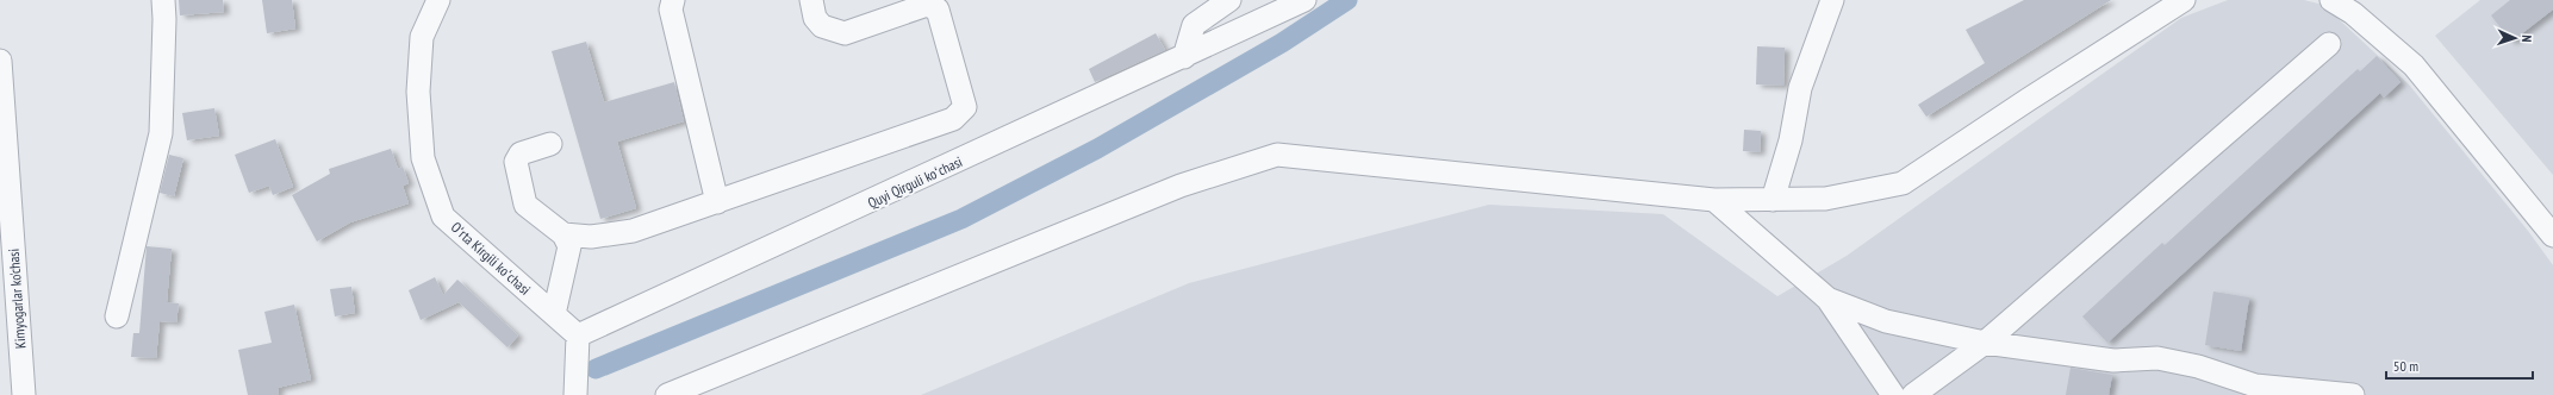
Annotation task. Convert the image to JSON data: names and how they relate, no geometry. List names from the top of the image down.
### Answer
{
  "streets": {
    "street": ["Quyi Qirguli koʻchasi", "Oʻrta Kirgili koʻchasi", "Kimyogarlar ko'chasi"]
  },
  "crossings": [
    ["Quyi Qirguli koʻchasi", "Oʻrta Kirgili koʻchasi"]
  ],
  "scale_bar": "50 m",
  "north": "right"
}
